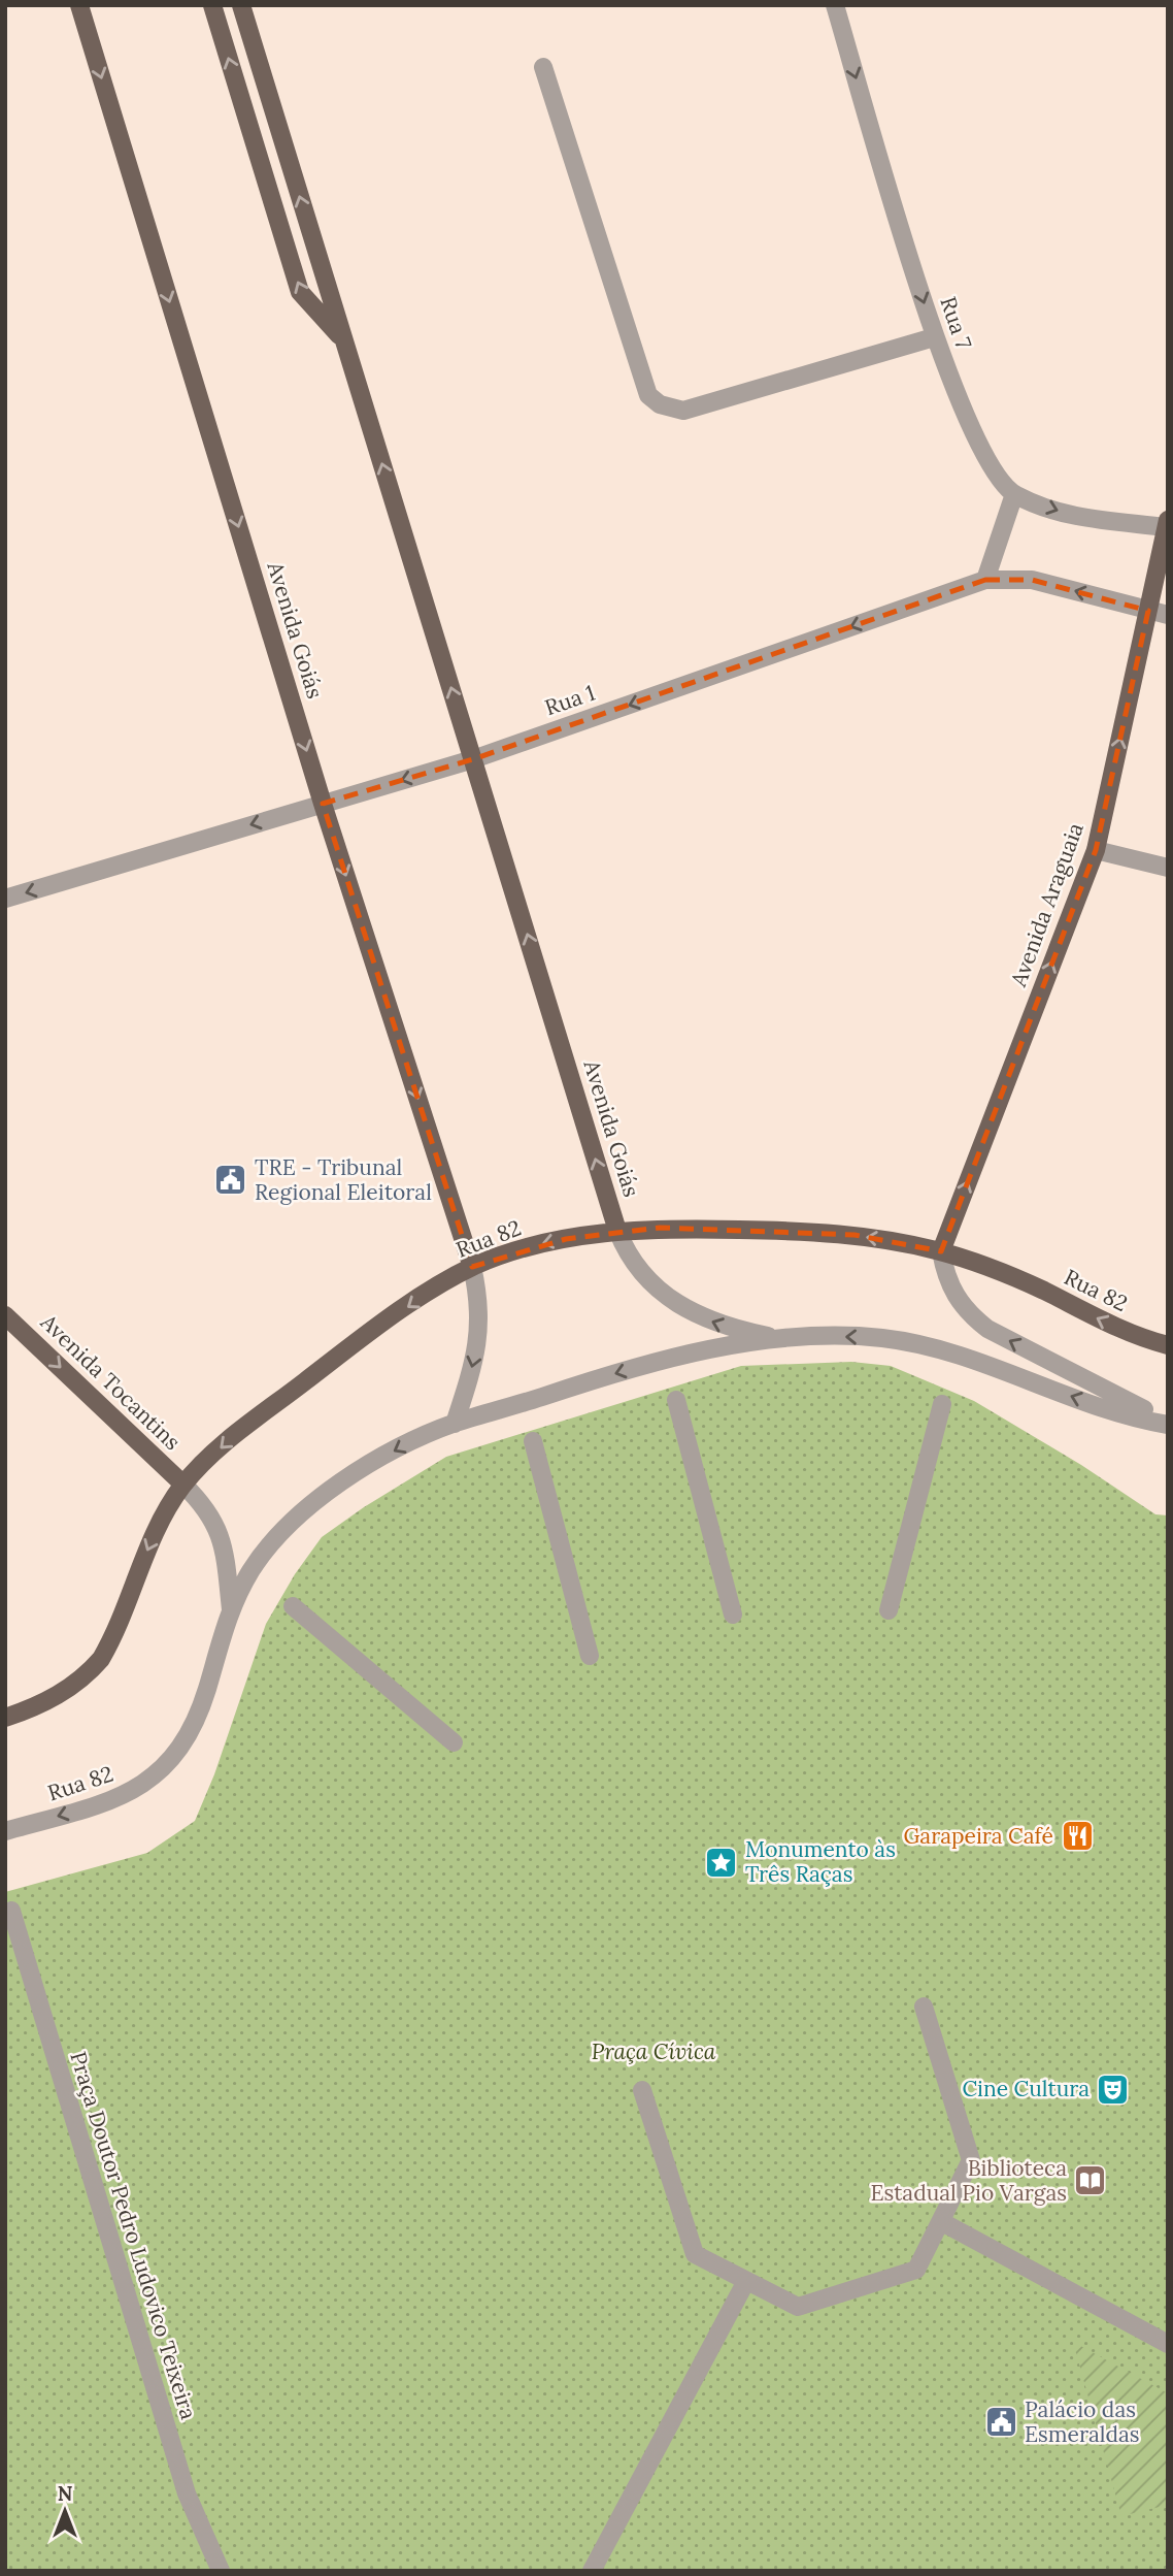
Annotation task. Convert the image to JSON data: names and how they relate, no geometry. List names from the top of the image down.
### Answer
{
  "streets": {
    "main road": [
      "Avenida Goiás",
      "Avenida Araguaia",
      "Rua 82",
      "Avenida Tocantins"
    ],
    "street": ["Rua 7", "Rua 1", "Praça Doutor Pedro Ludovico Teixeira"]
  },
  "crossings": [
    ["Avenida Goiás", "Rua 1"],
    ["Avenida Goiás", "Rua 82"],
    ["Rua 1", "Avenida Araguaia"],
    ["Avenida Araguaia", "Rua 82"],
    ["Rua 82", "Avenida Tocantins"]
  ],
  "one_way": [
    "Rua 7",
    "Rua 1",
    "Avenida Araguaia",
    "Rua 82",
    "Avenida Tocantins"
  ],
  "parks": ["Praça Cívica"],
  "places": {
    "public building": ["TRE - Tribunal Regional Eleitoral", "Palácio das Esmeraldas"],
    "restaurant": ["Garapeira Café"],
    "place": ["Monumento às Três Raças"],
    "theatre": ["Cine Cultura"],
    "library": ["Biblioteca Estadual Pio Vargas"]
  },
  "north": "top"
}
